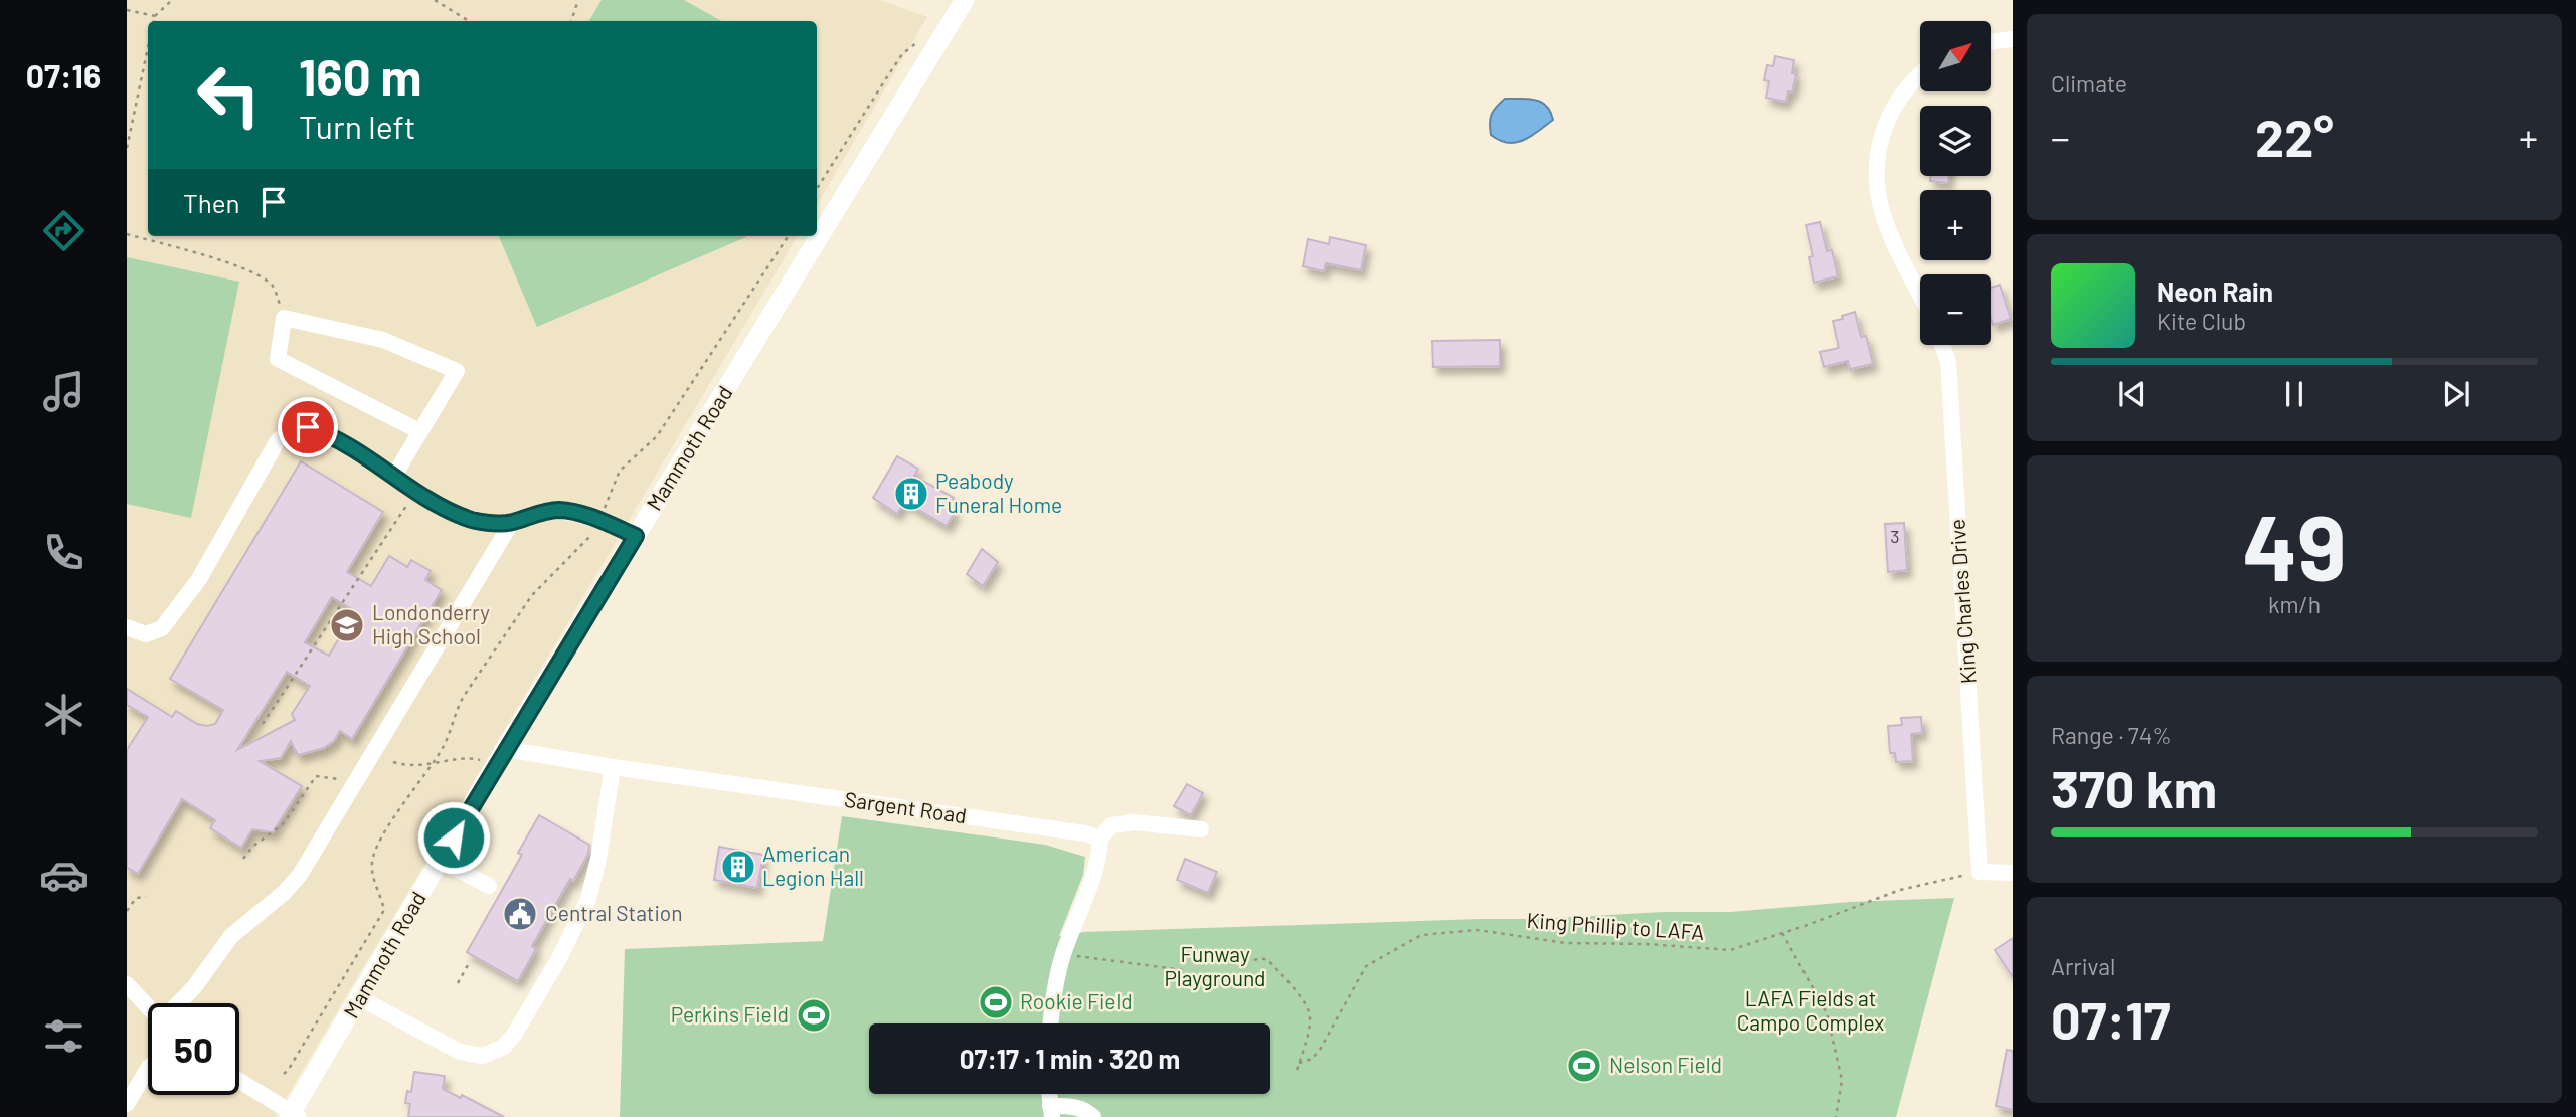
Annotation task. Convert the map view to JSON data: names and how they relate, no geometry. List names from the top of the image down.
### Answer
{
  "streets": {
    "main road": ["Mammoth Road"],
    "street": ["King Charles Drive", "Sargent Road"],
    "path": ["King Phillip to LAFA"]
  },
  "crossings": [
    ["Mammoth Road", "Sargent Road"],
    ["King Charles Drive", "King Phillip to LAFA"]
  ],
  "parks": ["Funway Playground", "LAFA Fields at Campo Complex"],
  "places": {
    "building": ["Peabody Funeral Home", "American Legion Hall"],
    "school or university": ["Londonderry High School"],
    "public building": ["Central Station"],
    "sports": ["Rookie Field", "Perkins Field", "Nelson Field"]
  },
  "house_numbers": ["3"],
  "north": "top right",
  "page": {
    "tabs": "07:16",
    "tile": [
      "Climate",
      ["49", "km/h"],
      ["Range · 74%", "370 km"],
      ["Arrival", "07:17"]
    ],
    "map_buttons": ["+", "−"],
    "turn": ["160 m", "Turn left"],
    "heat": ["−", "22°", "+"],
    "then": "Then",
    "song": ["Neon Rain", "Kite Club"],
    "limit": "50",
    "trip": "07:17 · 1 min · 320 m"
  }
}
